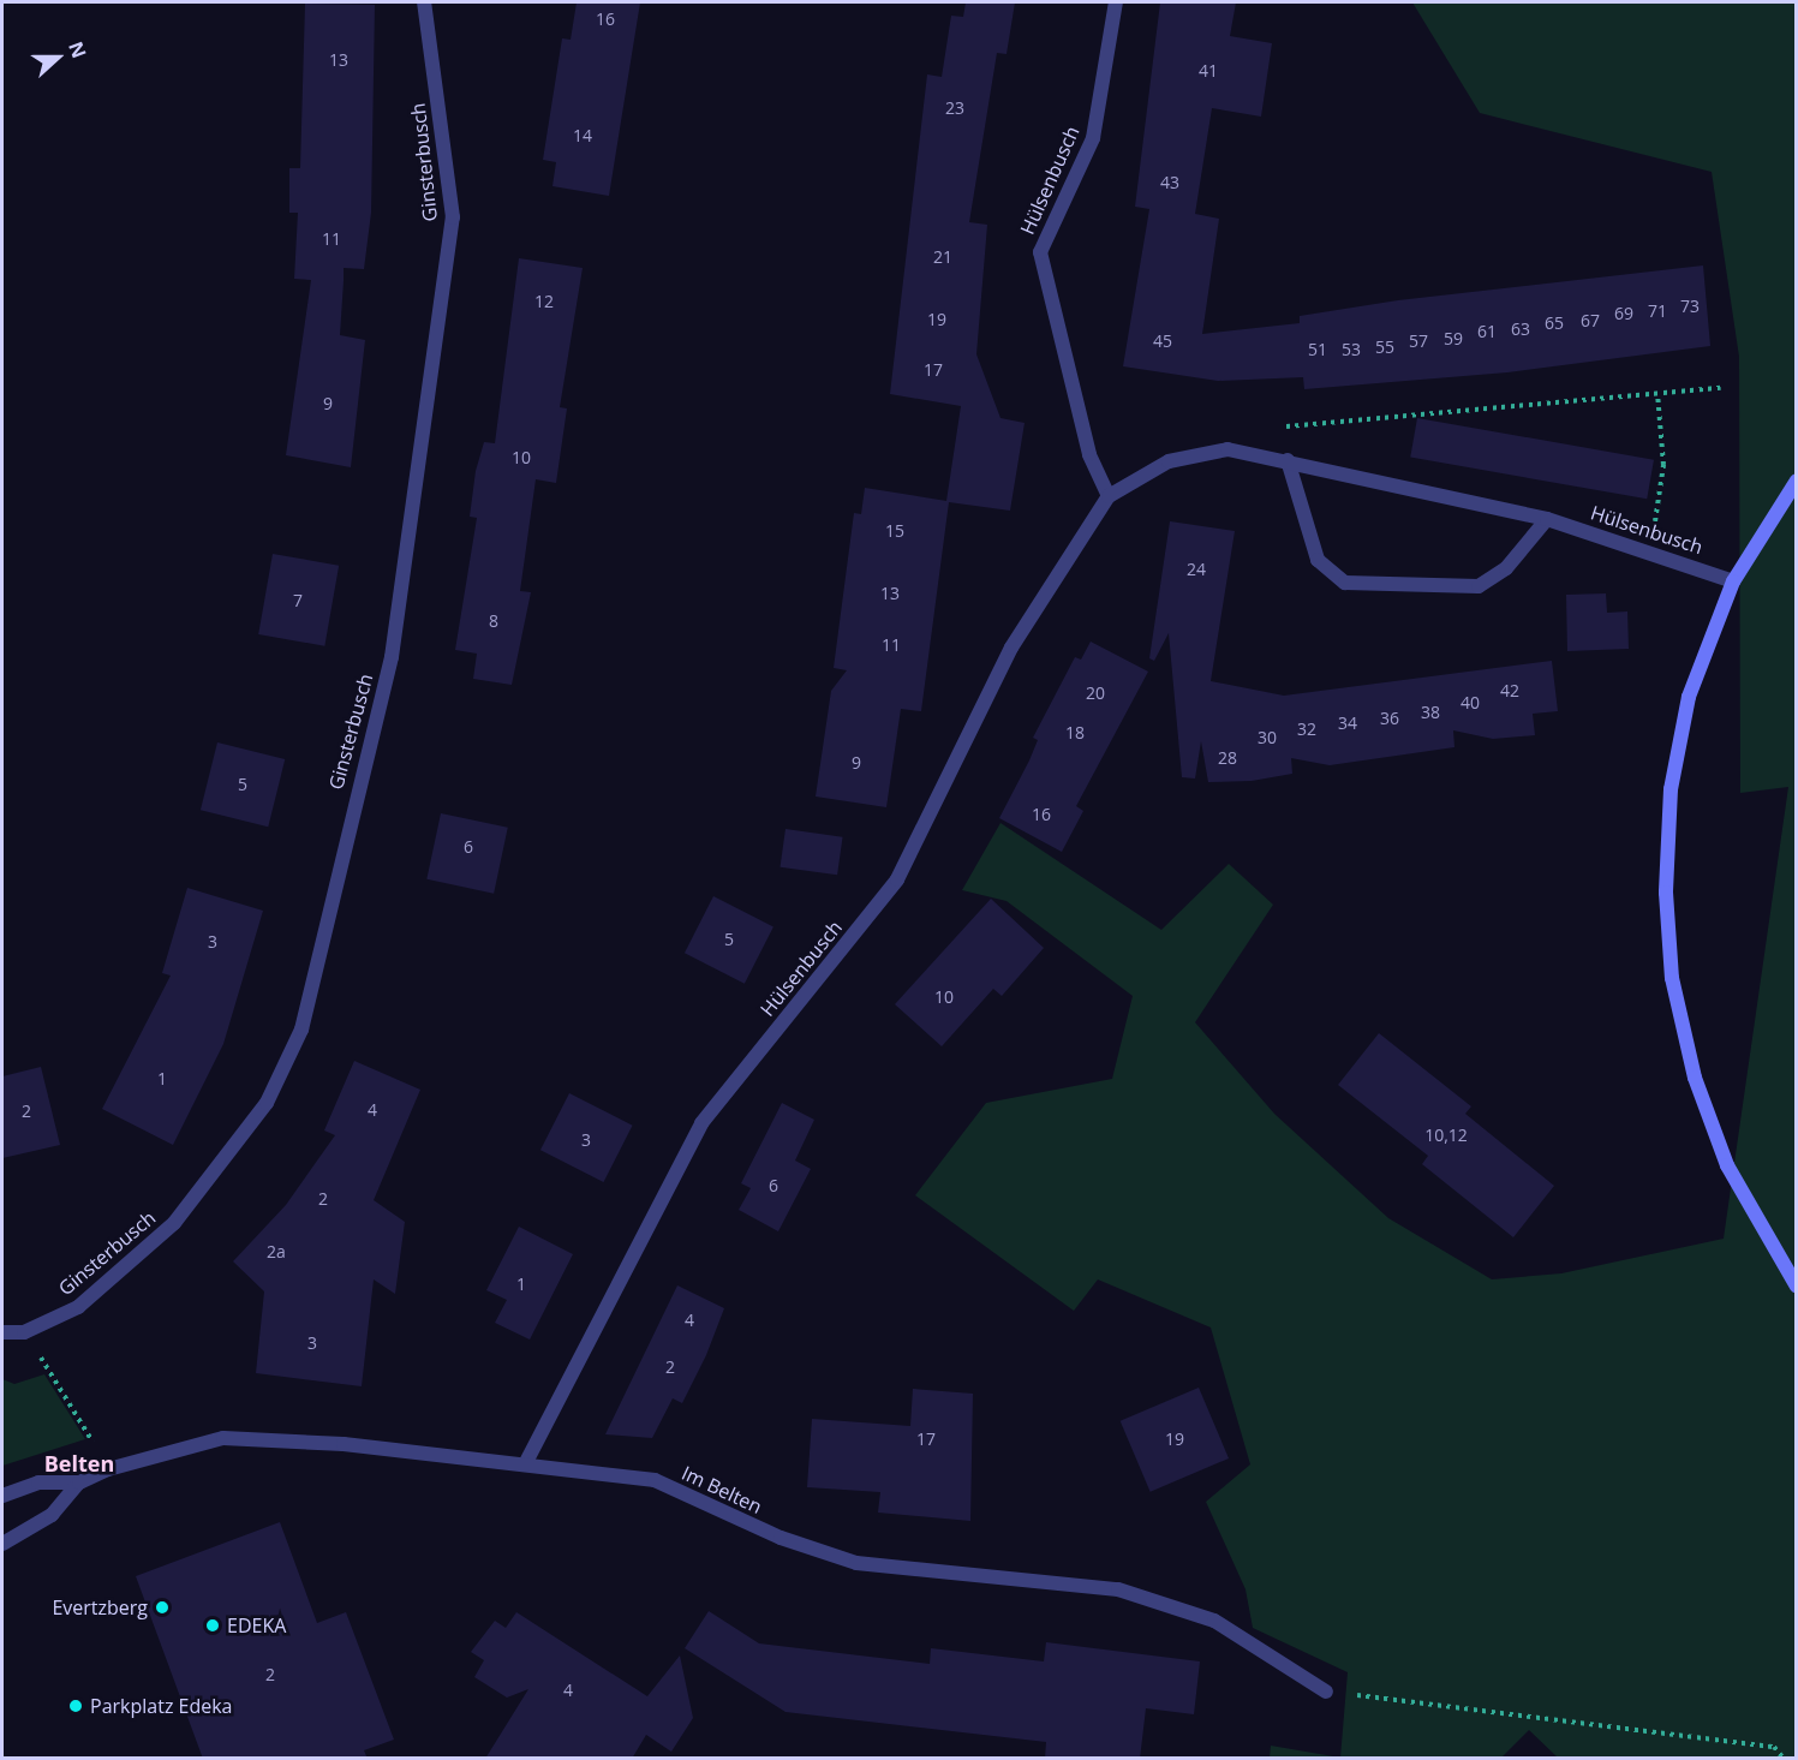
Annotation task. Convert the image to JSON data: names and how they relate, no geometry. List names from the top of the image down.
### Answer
{
  "streets": {
    "street": ["Ginsterbusch", "Hülsenbusch", "Im Belten"]
  },
  "crossings": [
    ["Hülsenbusch", "Im Belten"]
  ],
  "districts": ["Belten"],
  "places": ["Evertzberg", "EDEKA", "Parkplatz Edeka"],
  "house_numbers": [
    "16",
    "13",
    "41",
    "23",
    "14",
    "43",
    "11",
    "21",
    "12",
    "73",
    "71",
    "69",
    "19",
    "67",
    "65",
    "63",
    "61",
    "59",
    "45",
    "57",
    "55",
    "51",
    "53",
    "17",
    "9",
    "10",
    "15",
    "24",
    "13",
    "7",
    "8",
    "11",
    "42",
    "20",
    "40",
    "38",
    "36",
    "34",
    "32",
    "18",
    "30",
    "28",
    "9",
    "5",
    "16",
    "6",
    "5",
    "3",
    "10",
    "1",
    "4",
    "2",
    "10,12",
    "3",
    "6",
    "2",
    "2a",
    "1",
    "4",
    "3",
    "2",
    "17",
    "19",
    "2",
    "4"
  ],
  "north": "right"
}
